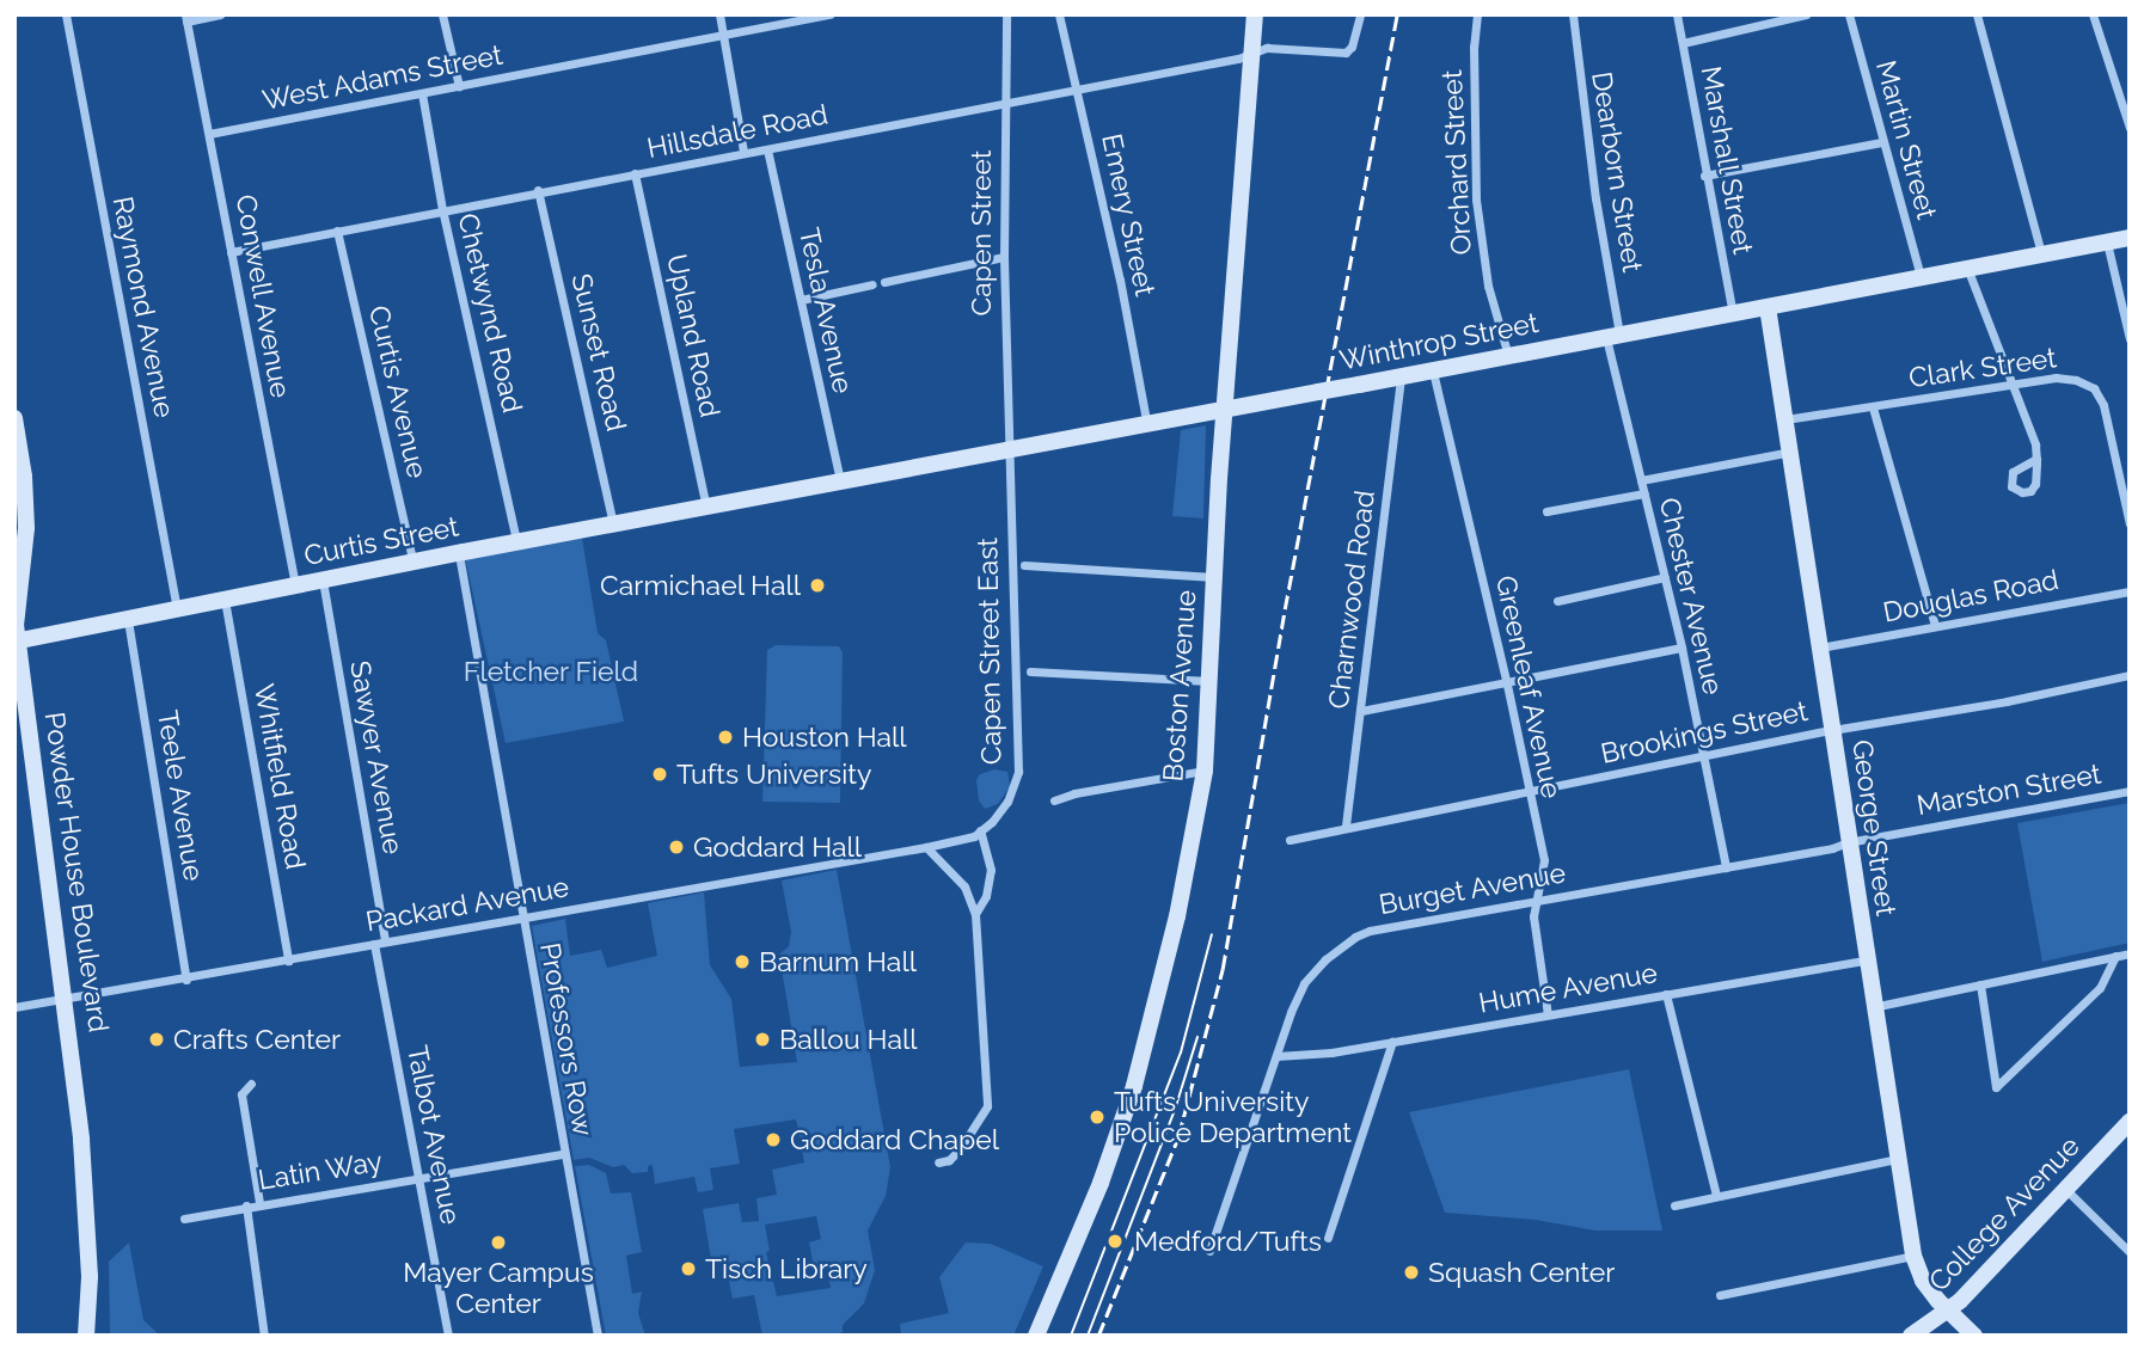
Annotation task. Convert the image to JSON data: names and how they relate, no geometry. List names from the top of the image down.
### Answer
{
  "streets": {
    "street": [
      "West Adams Street",
      "Hillsdale Road",
      "Martin Street",
      "Marshall Street",
      "Orchard Street",
      "Dearborn Street",
      "Emery Street",
      "Capen Street",
      "Conwell Avenue",
      "Raymond Avenue",
      "Tesla Avenue",
      "Chetwynd Road",
      "Upland Road",
      "Winthrop Street",
      "Sunset Road",
      "Clark Street",
      "Curtis Avenue",
      "Curtis Street",
      "Chester Avenue",
      "Douglas Road",
      "Charnwood Road",
      "Capen Street East",
      "Boston Avenue",
      "Greenleaf Avenue",
      "Brookings Street",
      "Sawyer Avenue",
      "Whitfield Road",
      "Marston Street",
      "Teele Avenue",
      "George Street",
      "Powder House Boulevard",
      "Burget Avenue",
      "Packard Avenue",
      "Hume Avenue",
      "Professors Row",
      "Talbot Avenue",
      "Latin Way",
      "College Avenue"
    ]
  },
  "crossings": [
    ["West Adams Street", "Conwell Avenue"],
    ["West Adams Street", "Chetwynd Road"],
    ["Hillsdale Road", "Emery Street"],
    ["Hillsdale Road", "Capen Street"],
    ["Hillsdale Road", "Conwell Avenue"],
    ["Hillsdale Road", "Tesla Avenue"],
    ["Hillsdale Road", "Chetwynd Road"],
    ["Hillsdale Road", "Upland Road"],
    ["Hillsdale Road", "Sunset Road"],
    ["Hillsdale Road", "Curtis Avenue"],
    ["Hillsdale Road", "Boston Avenue"],
    ["Martin Street", "Winthrop Street"],
    ["Marshall Street", "Winthrop Street"],
    ["Orchard Street", "Winthrop Street"],
    ["Dearborn Street", "Winthrop Street"],
    ["Dearborn Street", "Chester Avenue"],
    ["Emery Street", "Winthrop Street"],
    ["Capen Street", "Winthrop Street"],
    ["Capen Street", "Capen Street East"],
    ["Conwell Avenue", "Curtis Street"],
    ["Raymond Avenue", "Curtis Street"],
    ["Tesla Avenue", "Winthrop Street"],
    ["Chetwynd Road", "Curtis Street"],
    ["Upland Road", "Curtis Street"],
    ["Winthrop Street", "Curtis Street"],
    ["Winthrop Street", "Chester Avenue"],
    ["Winthrop Street", "Charnwood Road"],
    ["Winthrop Street", "Capen Street East"],
    ["Winthrop Street", "Boston Avenue"],
    ["Winthrop Street", "Greenleaf Avenue"],
    ["Winthrop Street", "George Street"],
    ["Sunset Road", "Curtis Street"],
    ["Clark Street", "George Street"],
    ["Curtis Avenue", "Curtis Street"],
    ["Curtis Street", "Sawyer Avenue"],
    ["Curtis Street", "Whitfield Road"],
    ["Curtis Street", "Teele Avenue"],
    ["Curtis Street", "Powder House Boulevard"],
    ["Curtis Street", "Professors Row"],
    ["Chester Avenue", "Brookings Street"],
    ["Chester Avenue", "Burget Avenue"],
    ["Douglas Road", "George Street"],
    ["Charnwood Road", "Brookings Street"],
    ["Capen Street East", "Packard Avenue"],
    ["Greenleaf Avenue", "Brookings Street"],
    ["Greenleaf Avenue", "Burget Avenue"],
    ["Greenleaf Avenue", "Hume Avenue"],
    ["Brookings Street", "George Street"],
    ["Sawyer Avenue", "Packard Avenue"],
    ["Sawyer Avenue", "Talbot Avenue"],
    ["Whitfield Road", "Packard Avenue"],
    ["Marston Street", "George Street"],
    ["Marston Street", "Burget Avenue"],
    ["Teele Avenue", "Packard Avenue"],
    ["George Street", "Burget Avenue"],
    ["George Street", "Hume Avenue"],
    ["George Street", "College Avenue"],
    ["Powder House Boulevard", "Packard Avenue"],
    ["Burget Avenue", "Hume Avenue"],
    ["Packard Avenue", "Professors Row"],
    ["Packard Avenue", "Talbot Avenue"],
    ["Professors Row", "Latin Way"],
    ["Talbot Avenue", "Latin Way"]
  ],
  "parks": ["Fletcher Field"],
  "places": [
    "Carmichael Hall",
    "Houston Hall",
    "Tufts University",
    "Goddard Hall",
    "Barnum Hall",
    "Crafts Center",
    "Ballou Hall",
    "Tufts University Police Department",
    "Goddard Chapel",
    "Medford/Tufts",
    "Mayer Campus Center",
    "Tisch Library",
    "Squash Center"
  ]
}
